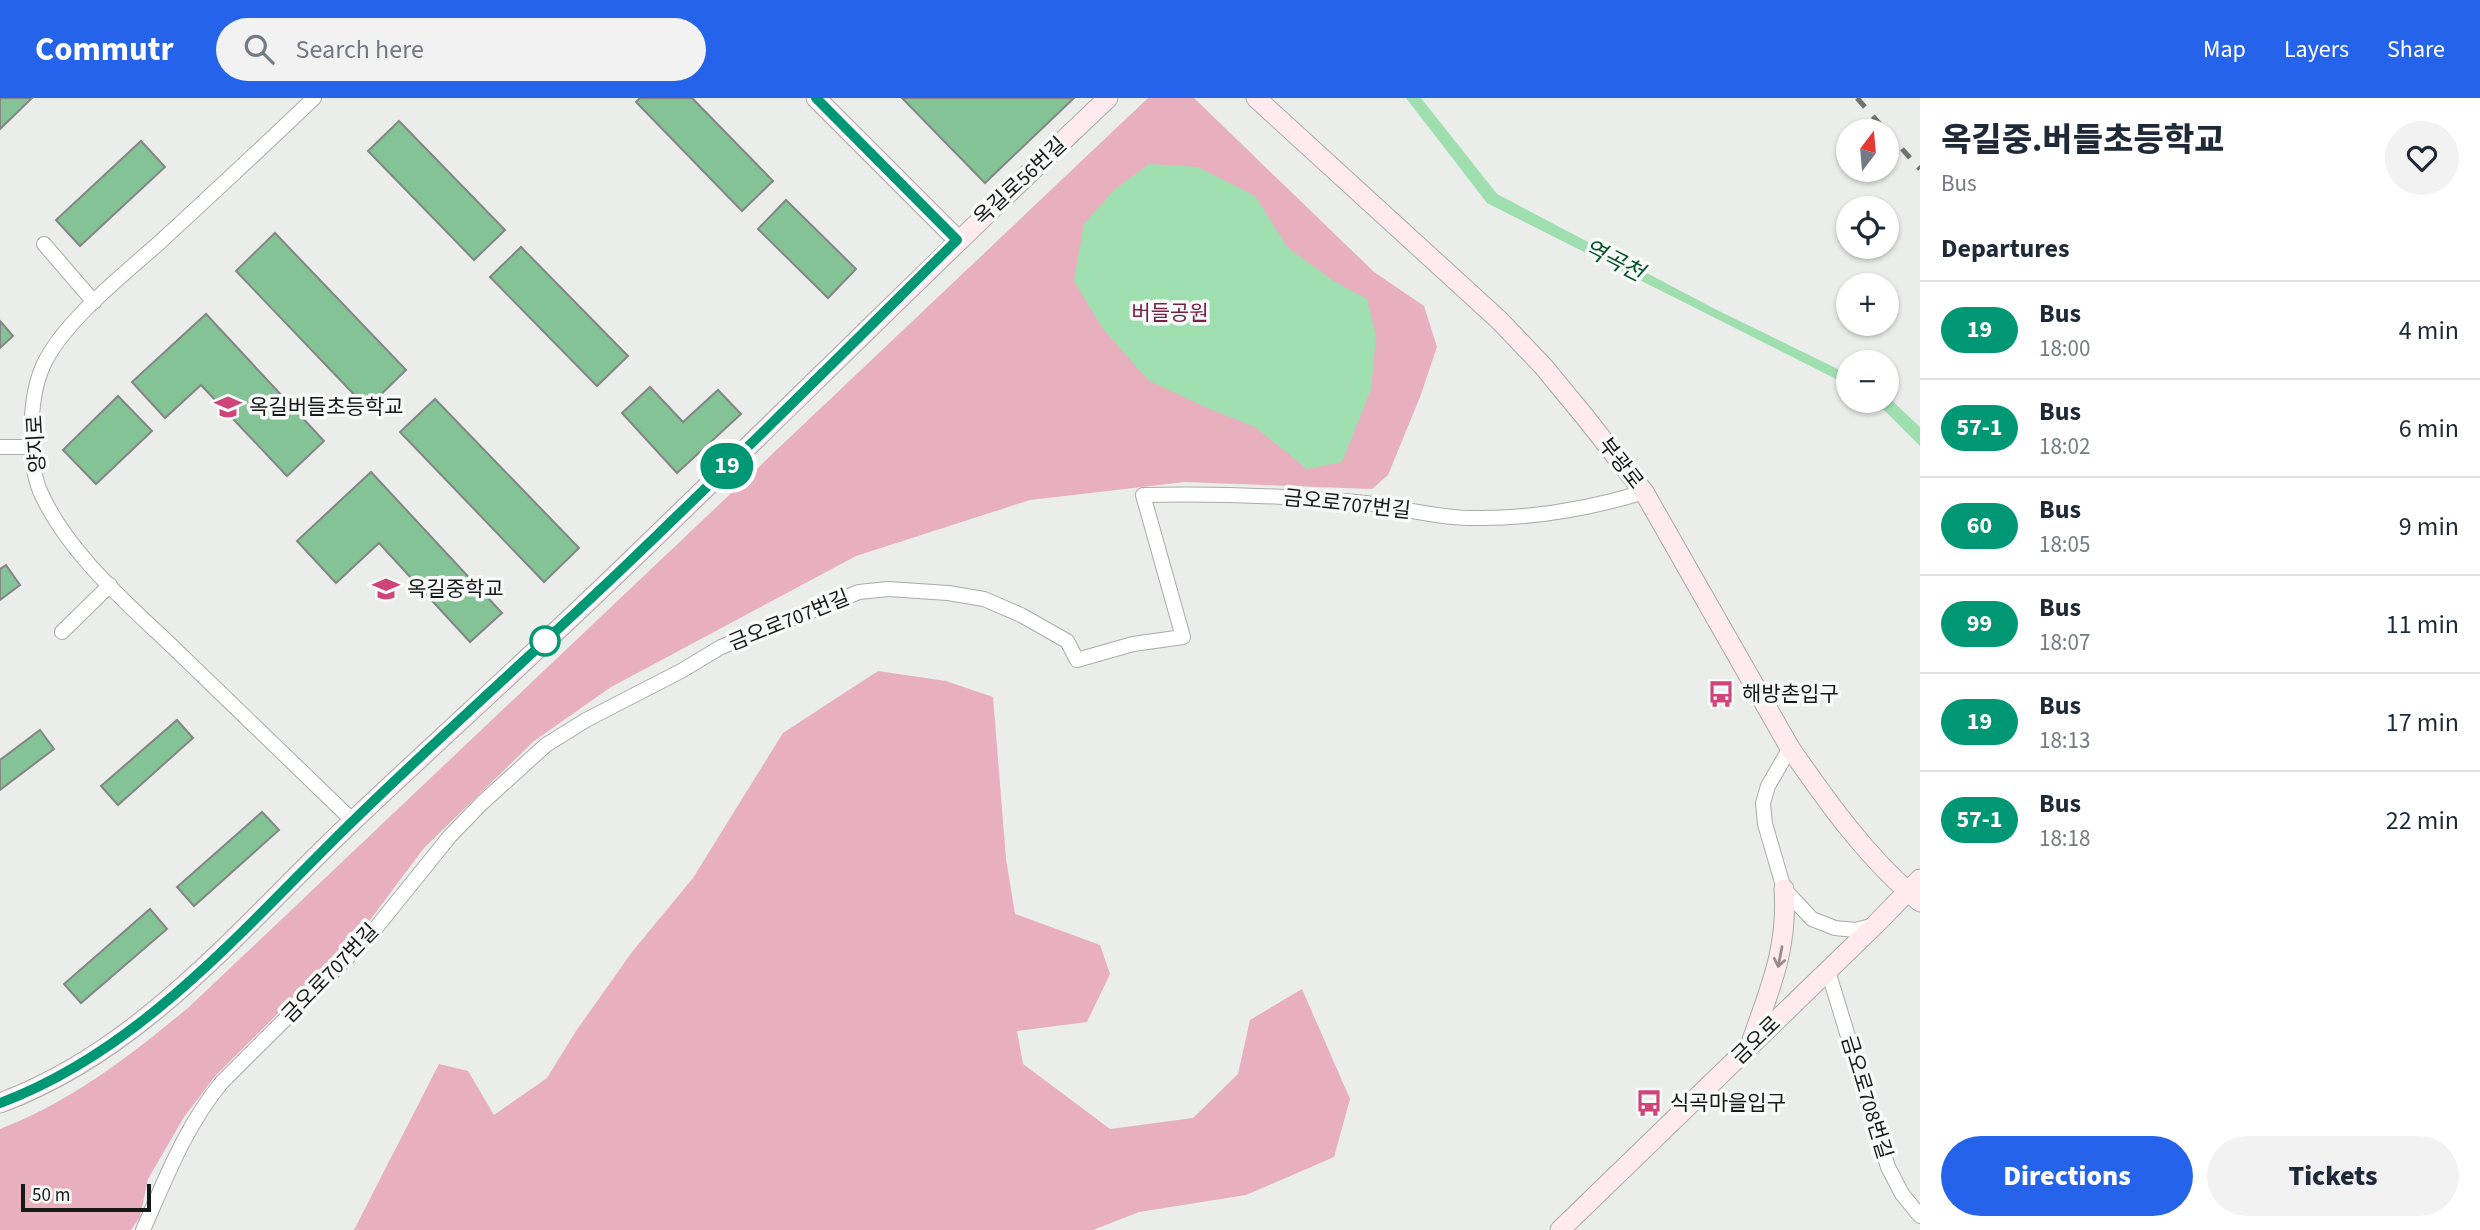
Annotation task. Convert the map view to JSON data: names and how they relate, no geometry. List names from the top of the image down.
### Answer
{
  "streets": {
    "street": [
      "옥길로56번길",
      "양지로",
      "부광로",
      "금오로707번길",
      "금오로",
      "금오로708번길"
    ]
  },
  "crossings": [
    ["옥길로56번길", "양지로"],
    ["부광로", "금오로707번길"],
    ["부광로", "금오로"],
    ["금오로", "금오로708번길"]
  ],
  "water": ["역곡천"],
  "parks": ["버들공원"],
  "places": {
    "school or university": ["옥길버들초등학교", "옥길중학교"],
    "bus stop": ["해방촌입구", "식곡마을입구"]
  },
  "lines": ["bus line 19"],
  "scale_bar": "50 m",
  "north": "top",
  "page": {
    "header": "Commutr",
    "search": "Search here",
    "nav": ["Map", "Layers", "Share"],
    "on_map": "19",
    "heading": [
      ["옥길중.버들초등학교", "Bus"],
      "Departures"
    ],
    "map_buttons": ["+", "−"],
    "list": [
      {
        "mark": "19",
        "name": "Bus",
        "note": "18:00",
        "value": "4 min"
      },
      {
        "mark": "57-1",
        "name": "Bus",
        "note": "18:02",
        "value": "6 min"
      },
      {
        "mark": "60",
        "name": "Bus",
        "note": "18:05",
        "value": "9 min"
      },
      {
        "mark": "99",
        "name": "Bus",
        "note": "18:07",
        "value": "11 min"
      },
      {
        "mark": "19",
        "name": "Bus",
        "note": "18:13",
        "value": "17 min"
      },
      {
        "mark": "57-1",
        "name": "Bus",
        "note": "18:18",
        "value": "22 min"
      }
    ],
    "buttons": ["Directions", "Tickets"],
    "scale": "50 m"
  }
}
